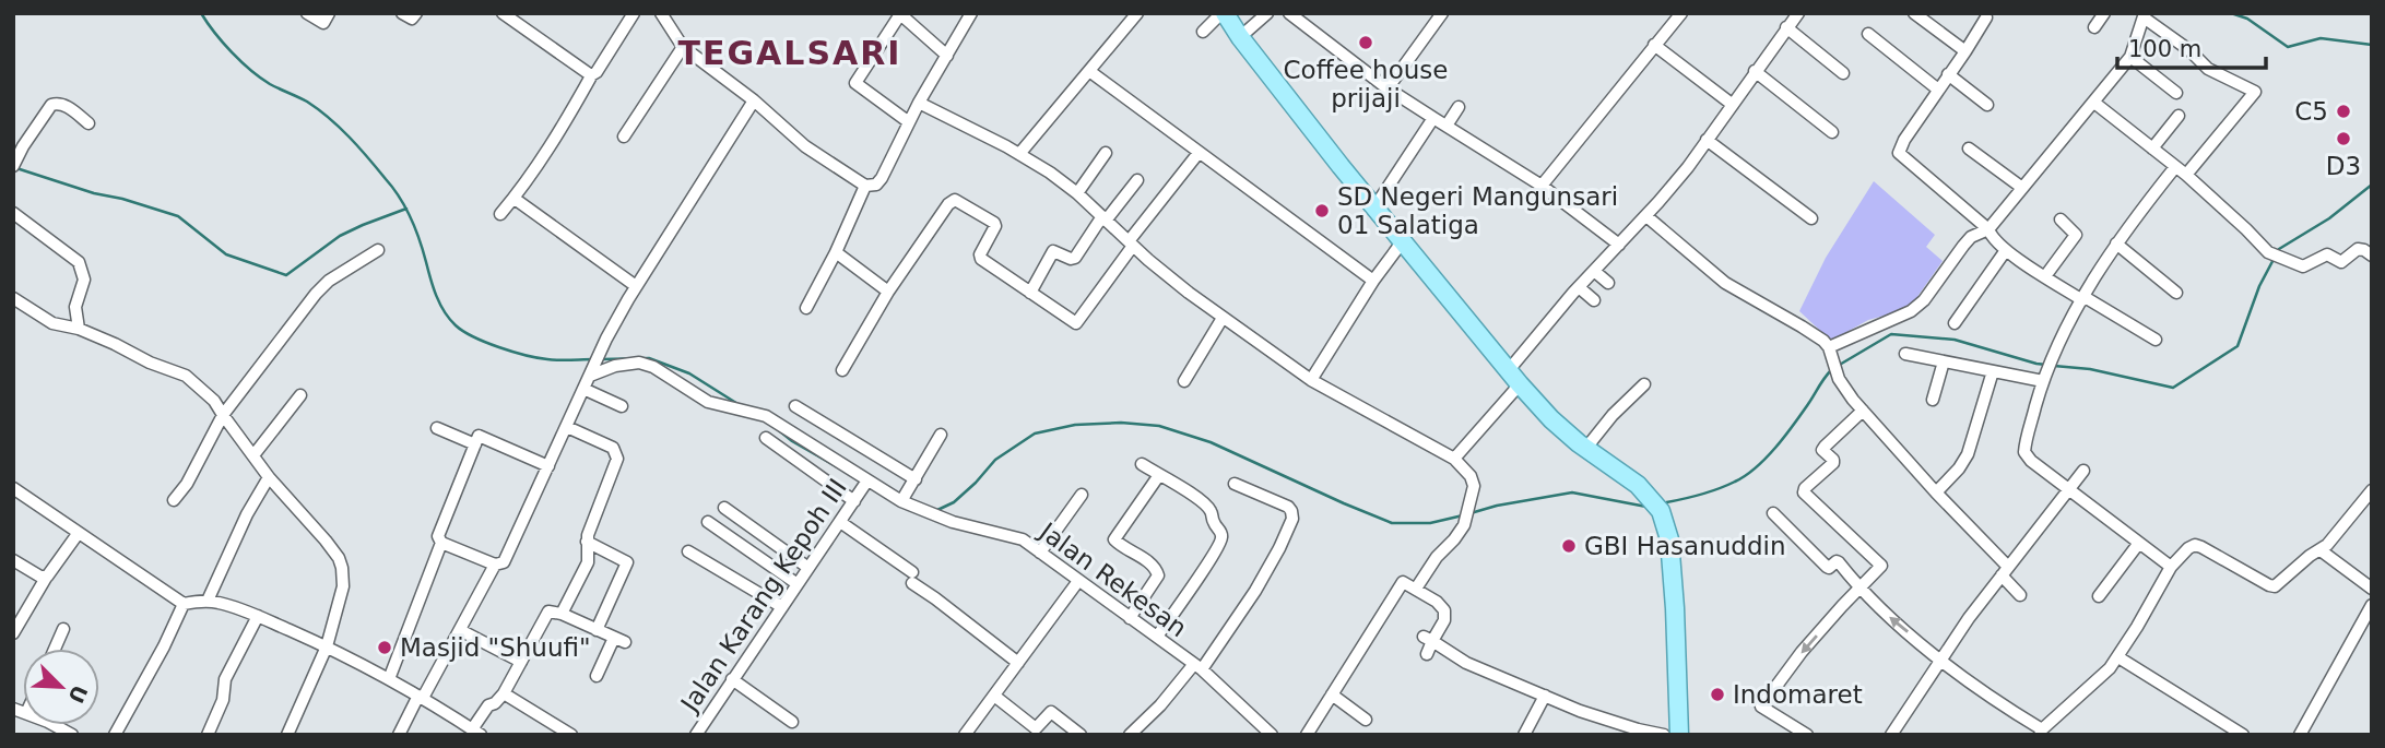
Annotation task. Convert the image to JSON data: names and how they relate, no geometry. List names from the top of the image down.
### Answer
{
  "streets": {
    "street": ["Jalan Rekesan", "Jalan Karang Kepoh III"]
  },
  "crossings": [
    ["Jalan Rekesan", "Jalan Karang Kepoh III"]
  ],
  "districts": ["TEGALSARI"],
  "places": [
    "Coffee house prijaji",
    "C5",
    "D3",
    "SD Negeri Mangunsari 01 Salatiga",
    "GBI Hasanuddin",
    "Masjid \"Shuufi\"",
    "Indomaret"
  ],
  "scale_bar": "100 m",
  "north": "bottom right"
}
